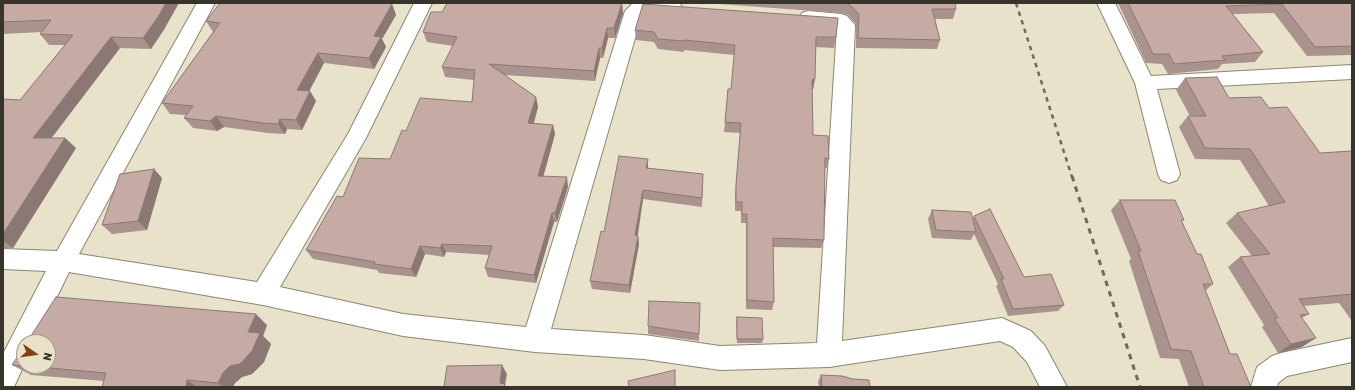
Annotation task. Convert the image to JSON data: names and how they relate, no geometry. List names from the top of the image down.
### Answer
{
  "north": "right"
}
